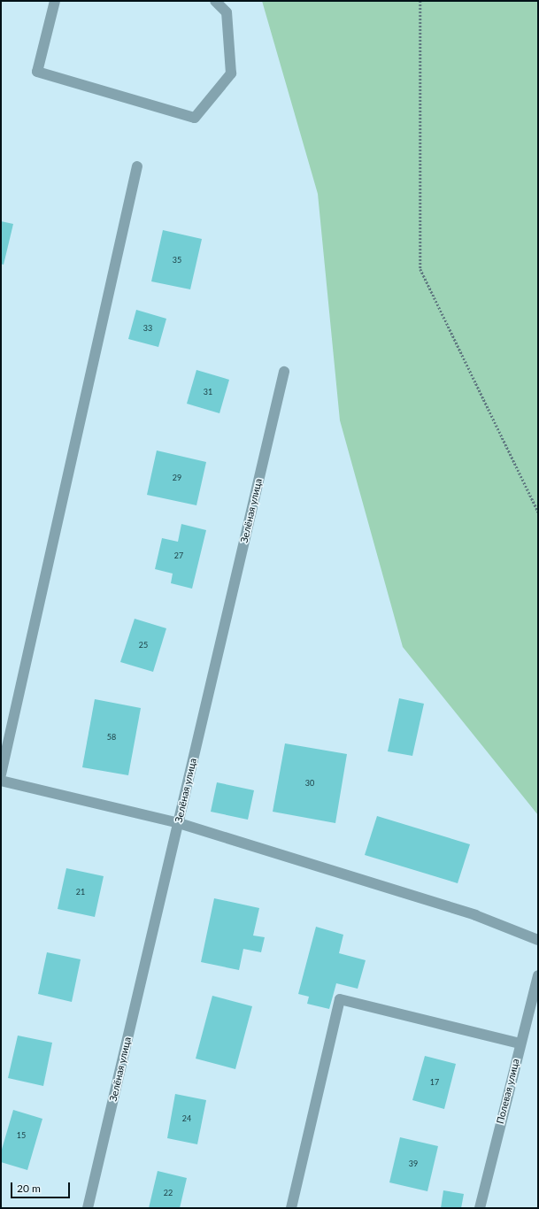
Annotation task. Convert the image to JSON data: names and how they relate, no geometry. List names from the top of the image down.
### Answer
{
  "streets": {
    "street": ["Зелёная улица", "Полевая улица"]
  },
  "house_numbers": [
    "35",
    "33",
    "31",
    "29",
    "27",
    "25",
    "58",
    "30",
    "21",
    "17",
    "24",
    "15",
    "39",
    "22"
  ],
  "scale_bar": "20 m"
}
